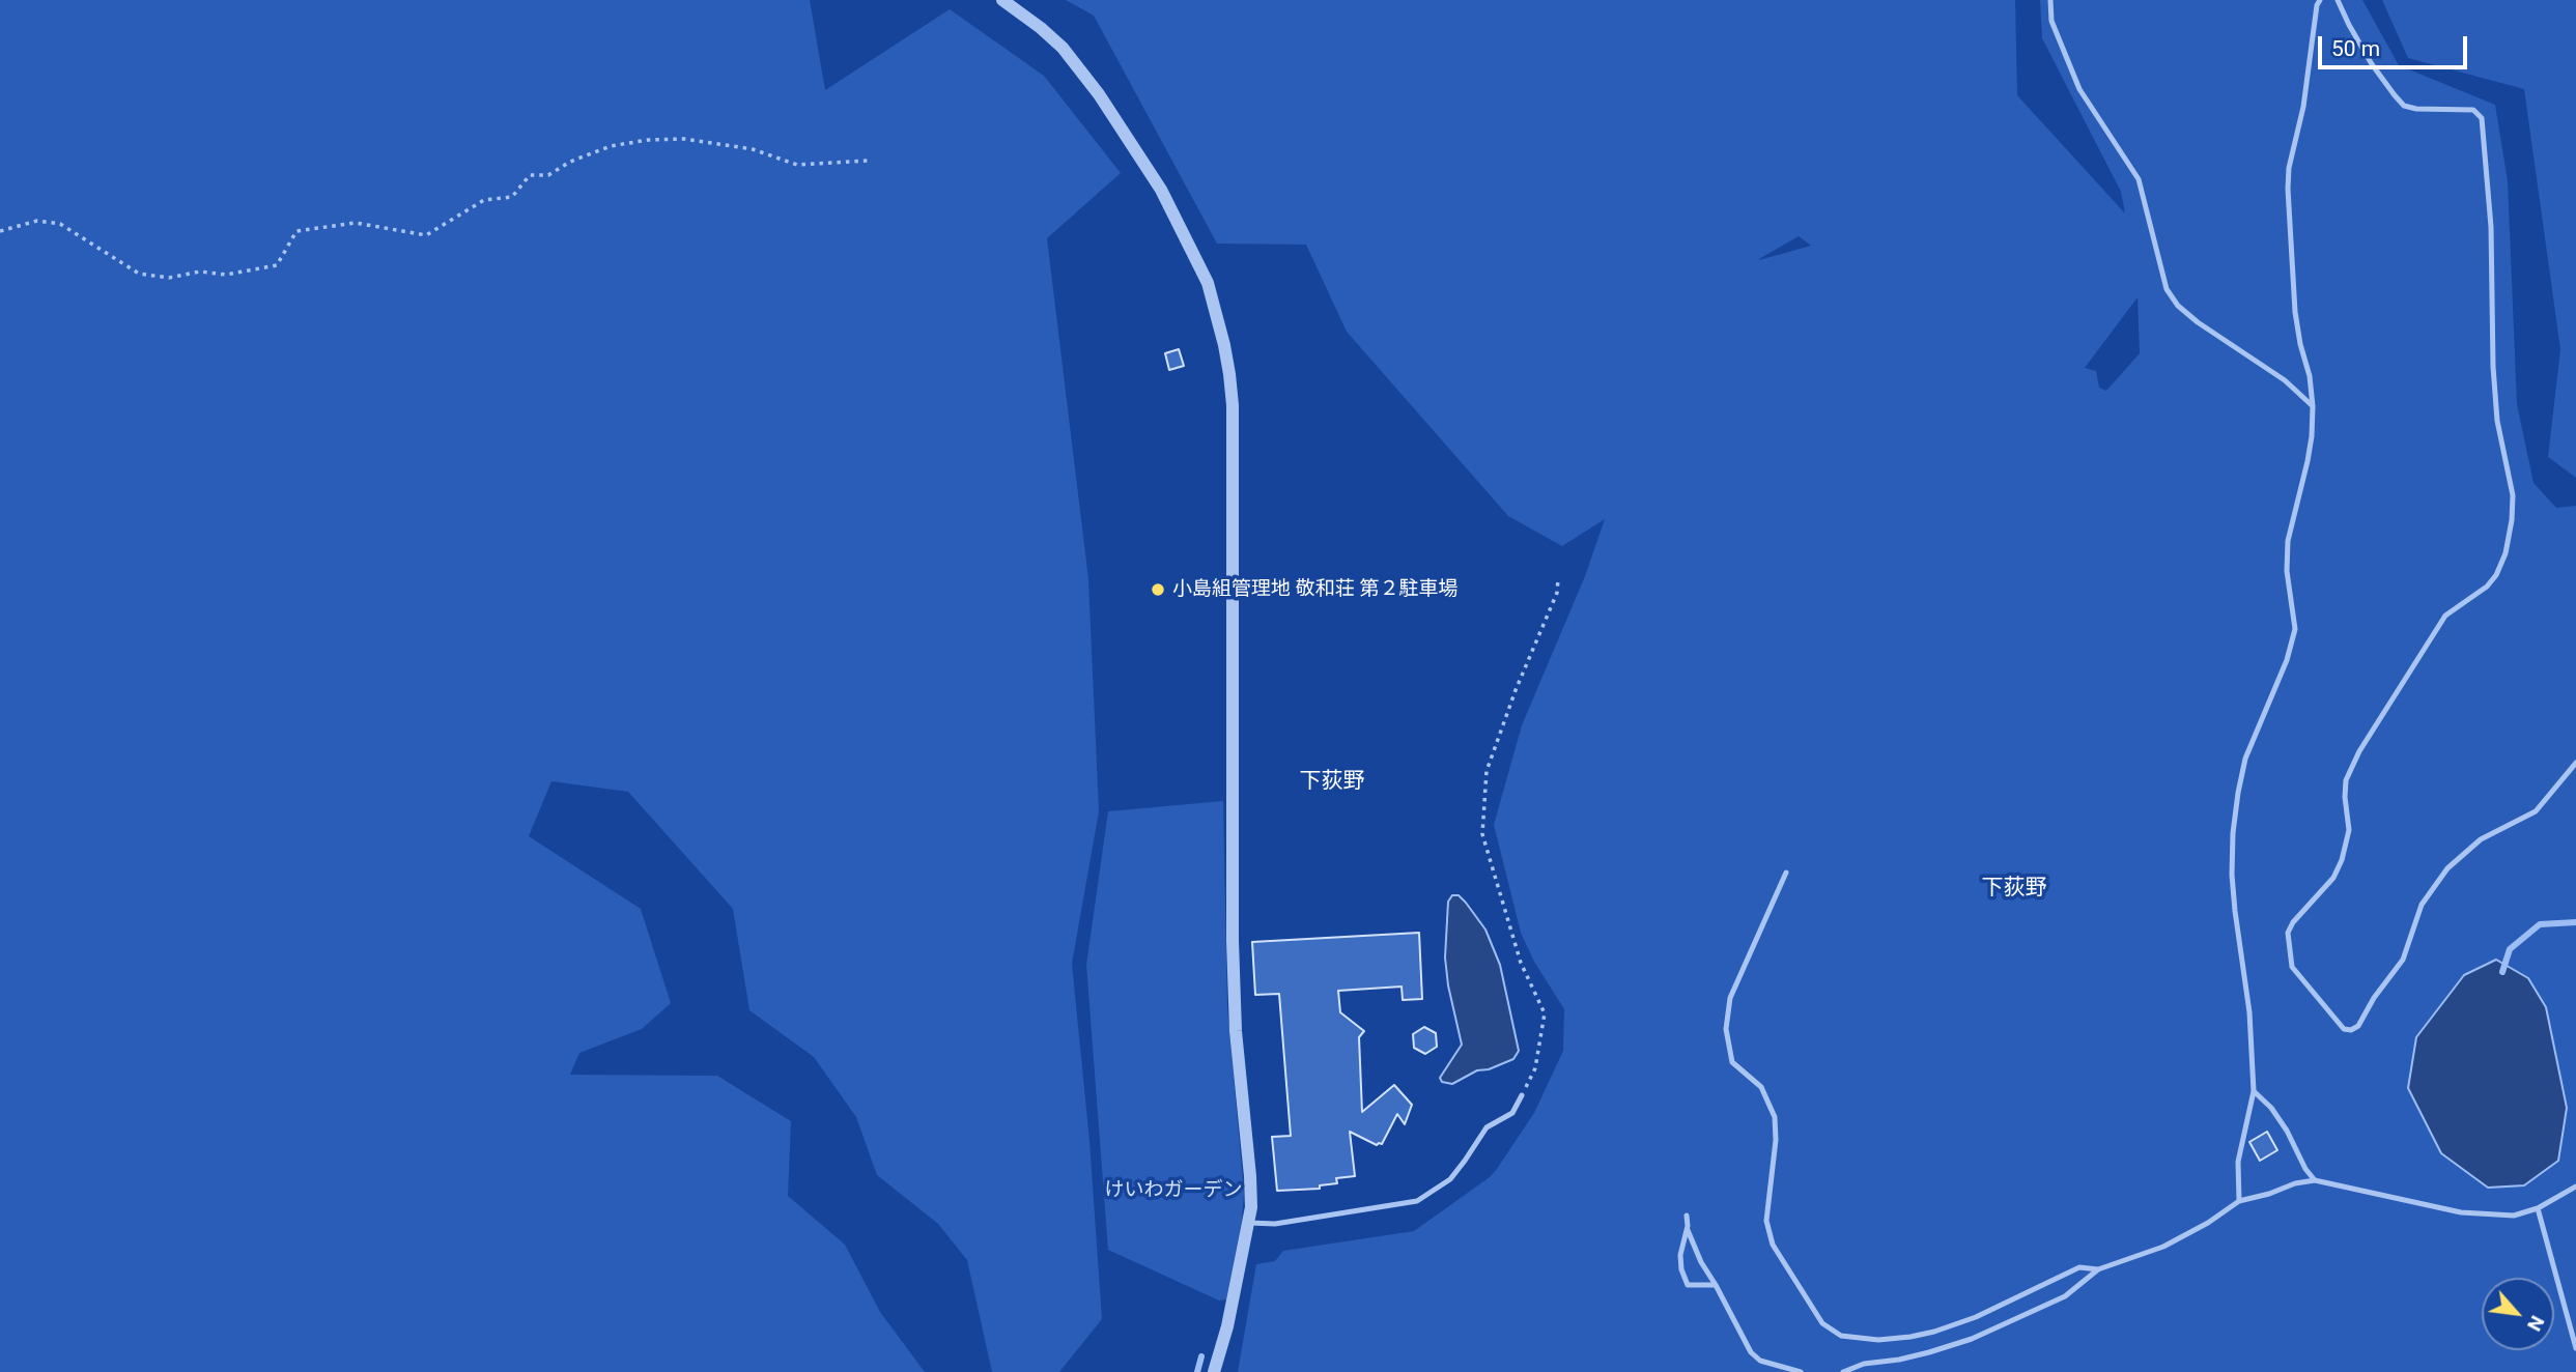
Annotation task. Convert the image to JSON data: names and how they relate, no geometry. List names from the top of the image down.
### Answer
{
  "districts": ["下荻野", "下荻野"],
  "parks": ["けいわガーデン"],
  "places": ["小島組管理地 敬和荘 第２駐車場"],
  "scale_bar": "50 m",
  "north": "bottom right"
}
